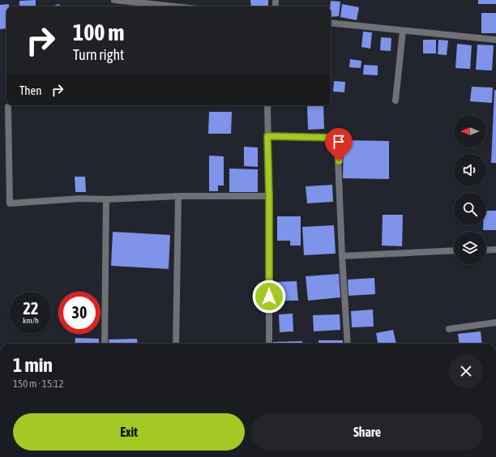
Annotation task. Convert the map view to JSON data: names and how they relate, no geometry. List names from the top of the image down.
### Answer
{
  "north": "left",
  "page": {
    "turn": ["100 m", "Turn right"],
    "then": "Then",
    "speed": "22 km/h",
    "limit": "30",
    "heading": ["1 min", "150 m · 15:12"],
    "buttons": ["Exit", "Share"]
  }
}
